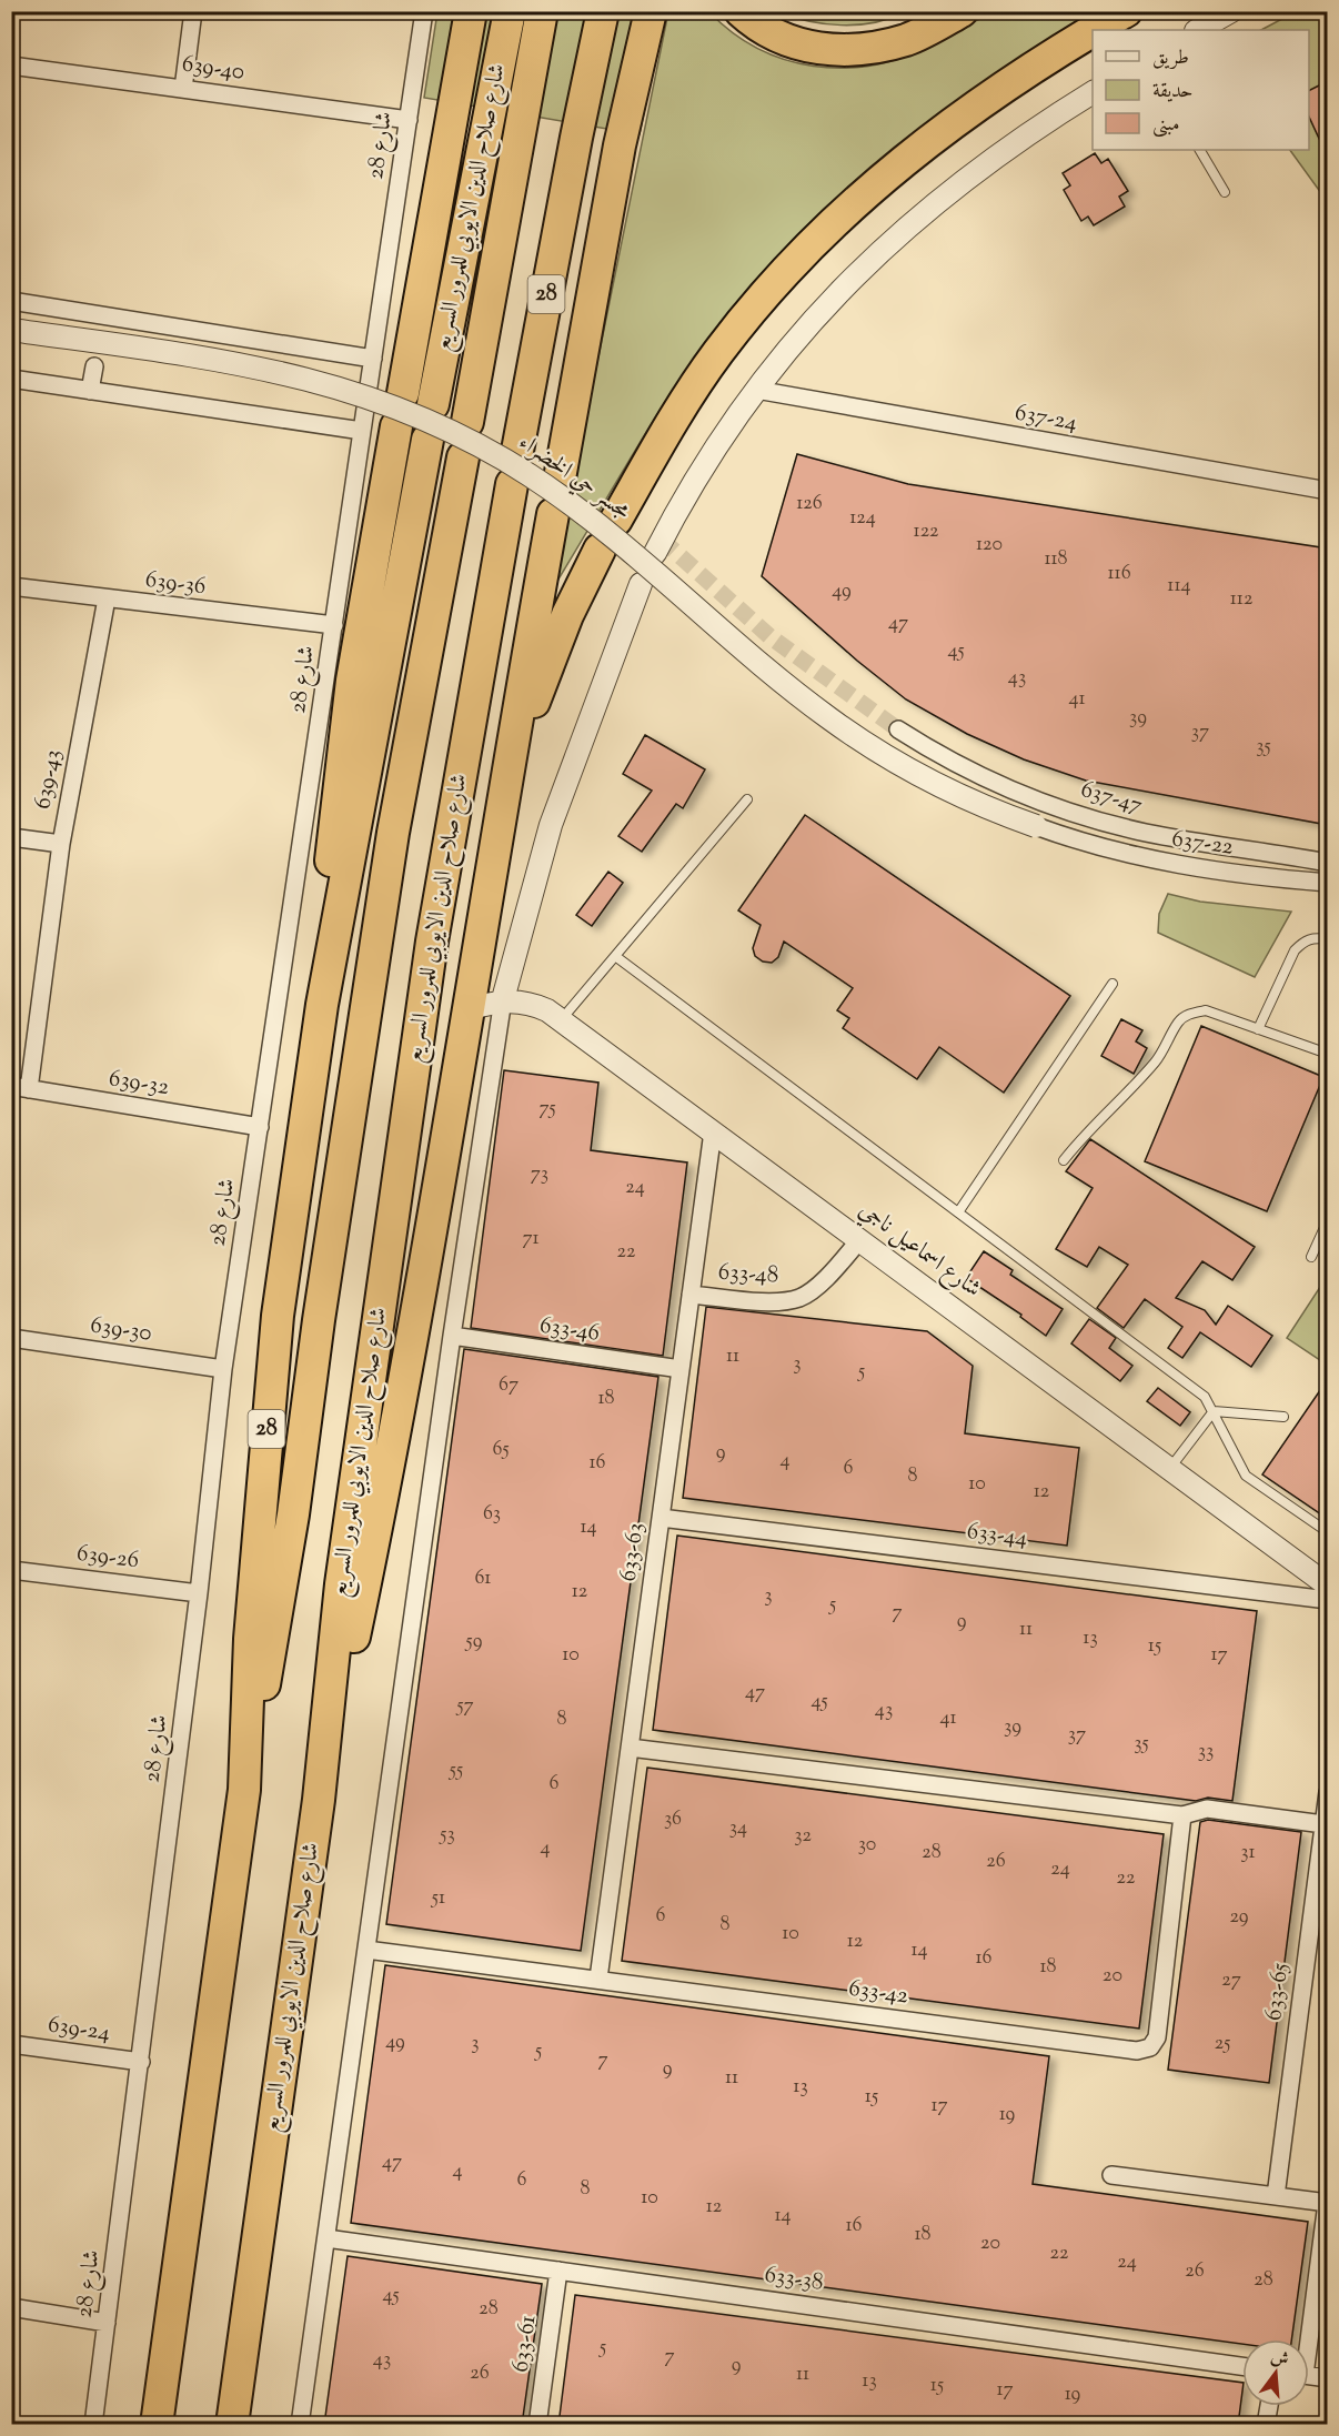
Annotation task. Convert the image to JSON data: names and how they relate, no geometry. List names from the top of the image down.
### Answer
{
  "streets": {
    "highway": ["شارع صلاح الدين الايوبي للمرور السريع", "28"],
    "street": [
      "639-40",
      "شارع 28",
      "637-24",
      "مجسر حي الخضراء",
      "639-36",
      "639-43",
      "637-47",
      "637-22",
      "639-32",
      "شارع اسماعيل ناجي",
      "633-48",
      "639-30",
      "633-46",
      "633-44",
      "633-63",
      "639-26",
      "633-65",
      "633-42",
      "639-24",
      "633-38",
      "633-61"
    ]
  },
  "crossings": [
    ["639-40", "شارع 28"],
    ["شارع 28", "639-36"],
    ["شارع 28", "639-32"],
    ["شارع 28", "639-30"],
    ["شارع 28", "639-26"],
    ["شارع 28", "639-24"],
    ["مجسر حي الخضراء", "637-22"],
    ["639-36", "639-43"],
    ["639-43", "639-32"],
    ["شارع اسماعيل ناجي", "633-48"],
    ["شارع اسماعيل ناجي", "633-63"],
    ["633-48", "633-63"],
    ["633-46", "633-63"],
    ["633-44", "633-63"],
    ["633-63", "633-42"],
    ["633-38", "633-61"]
  ],
  "house_numbers": [
    "126",
    "124",
    "122",
    "120",
    "118",
    "116",
    "114",
    "49",
    "112",
    "47",
    "45",
    "43",
    "41",
    "39",
    "37",
    "35",
    "75",
    "73",
    "24",
    "71",
    "22",
    "11",
    "3",
    "5",
    "67",
    "18",
    "65",
    "9",
    "4",
    "16",
    "6",
    "8",
    "10",
    "12",
    "63",
    "14",
    "61",
    "12",
    "3",
    "5",
    "7",
    "9",
    "11",
    "13",
    "59",
    "15",
    "10",
    "17",
    "47",
    "45",
    "57",
    "43",
    "41",
    "8",
    "39",
    "37",
    "35",
    "33",
    "55",
    "6",
    "36",
    "34",
    "53",
    "32",
    "30",
    "4",
    "28",
    "31",
    "26",
    "24",
    "22",
    "51",
    "6",
    "29",
    "8",
    "10",
    "12",
    "14",
    "16",
    "18",
    "20",
    "27",
    "49",
    "3",
    "25",
    "5",
    "7",
    "9",
    "11",
    "13",
    "15",
    "17",
    "19",
    "47",
    "4",
    "6",
    "8",
    "10",
    "12",
    "14",
    "16",
    "18",
    "20",
    "22",
    "24",
    "26",
    "28",
    "45",
    "28",
    "5",
    "7",
    "43",
    "9",
    "26",
    "11",
    "13",
    "15",
    "17",
    "19"
  ],
  "legend": ["طريق", "حديقة", "مبنى"],
  "north": "top"
}
